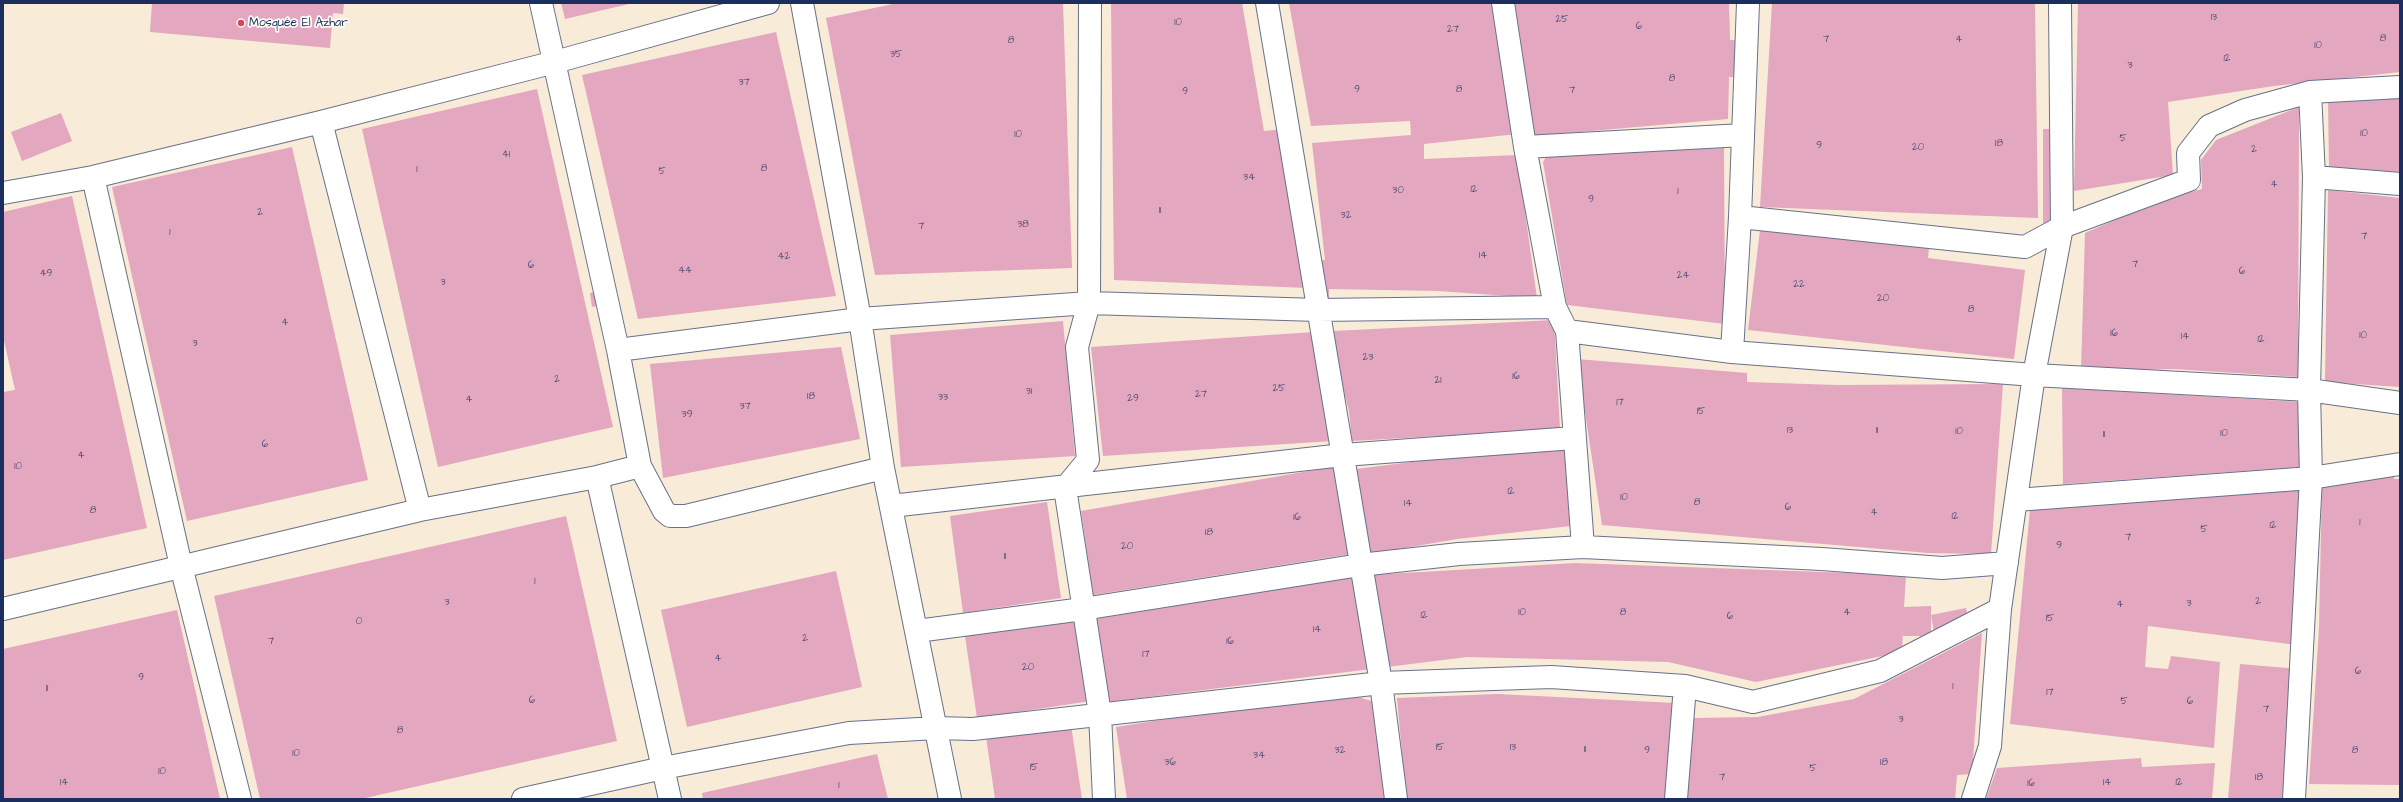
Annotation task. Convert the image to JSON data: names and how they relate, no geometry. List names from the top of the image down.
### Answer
{
  "places": ["Mosquée El Azhar"],
  "house_numbers": [
    "13",
    "25",
    "10",
    "6",
    "27",
    "8",
    "7",
    "4",
    "8",
    "10",
    "35",
    "12",
    "3",
    "8",
    "37",
    "9",
    "8",
    "7",
    "9",
    "10",
    "10",
    "5",
    "18",
    "9",
    "20",
    "2",
    "41",
    "8",
    "1",
    "5",
    "34",
    "4",
    "12",
    "30",
    "1",
    "9",
    "11",
    "2",
    "32",
    "38",
    "7",
    "1",
    "7",
    "14",
    "42",
    "7",
    "6",
    "44",
    "6",
    "49",
    "24",
    "3",
    "22",
    "20",
    "8",
    "4",
    "16",
    "10",
    "14",
    "12",
    "3",
    "23",
    "16",
    "2",
    "21",
    "25",
    "31",
    "27",
    "18",
    "33",
    "29",
    "4",
    "17",
    "37",
    "15",
    "39",
    "13",
    "11",
    "10",
    "10",
    "11",
    "6",
    "4",
    "10",
    "12",
    "10",
    "8",
    "14",
    "6",
    "8",
    "4",
    "12",
    "16",
    "1",
    "12",
    "5",
    "18",
    "7",
    "9",
    "20",
    "11",
    "1",
    "2",
    "3",
    "3",
    "4",
    "10",
    "8",
    "4",
    "12",
    "6",
    "15",
    "0",
    "14",
    "2",
    "7",
    "16",
    "17",
    "4",
    "20",
    "6",
    "9",
    "1",
    "11",
    "17",
    "6",
    "5",
    "6",
    "7",
    "3",
    "8",
    "15",
    "13",
    "11",
    "32",
    "9",
    "8",
    "10",
    "34",
    "36",
    "18",
    "15",
    "5",
    "10",
    "7",
    "18",
    "14",
    "14",
    "12",
    "16",
    "1"
  ]
}
